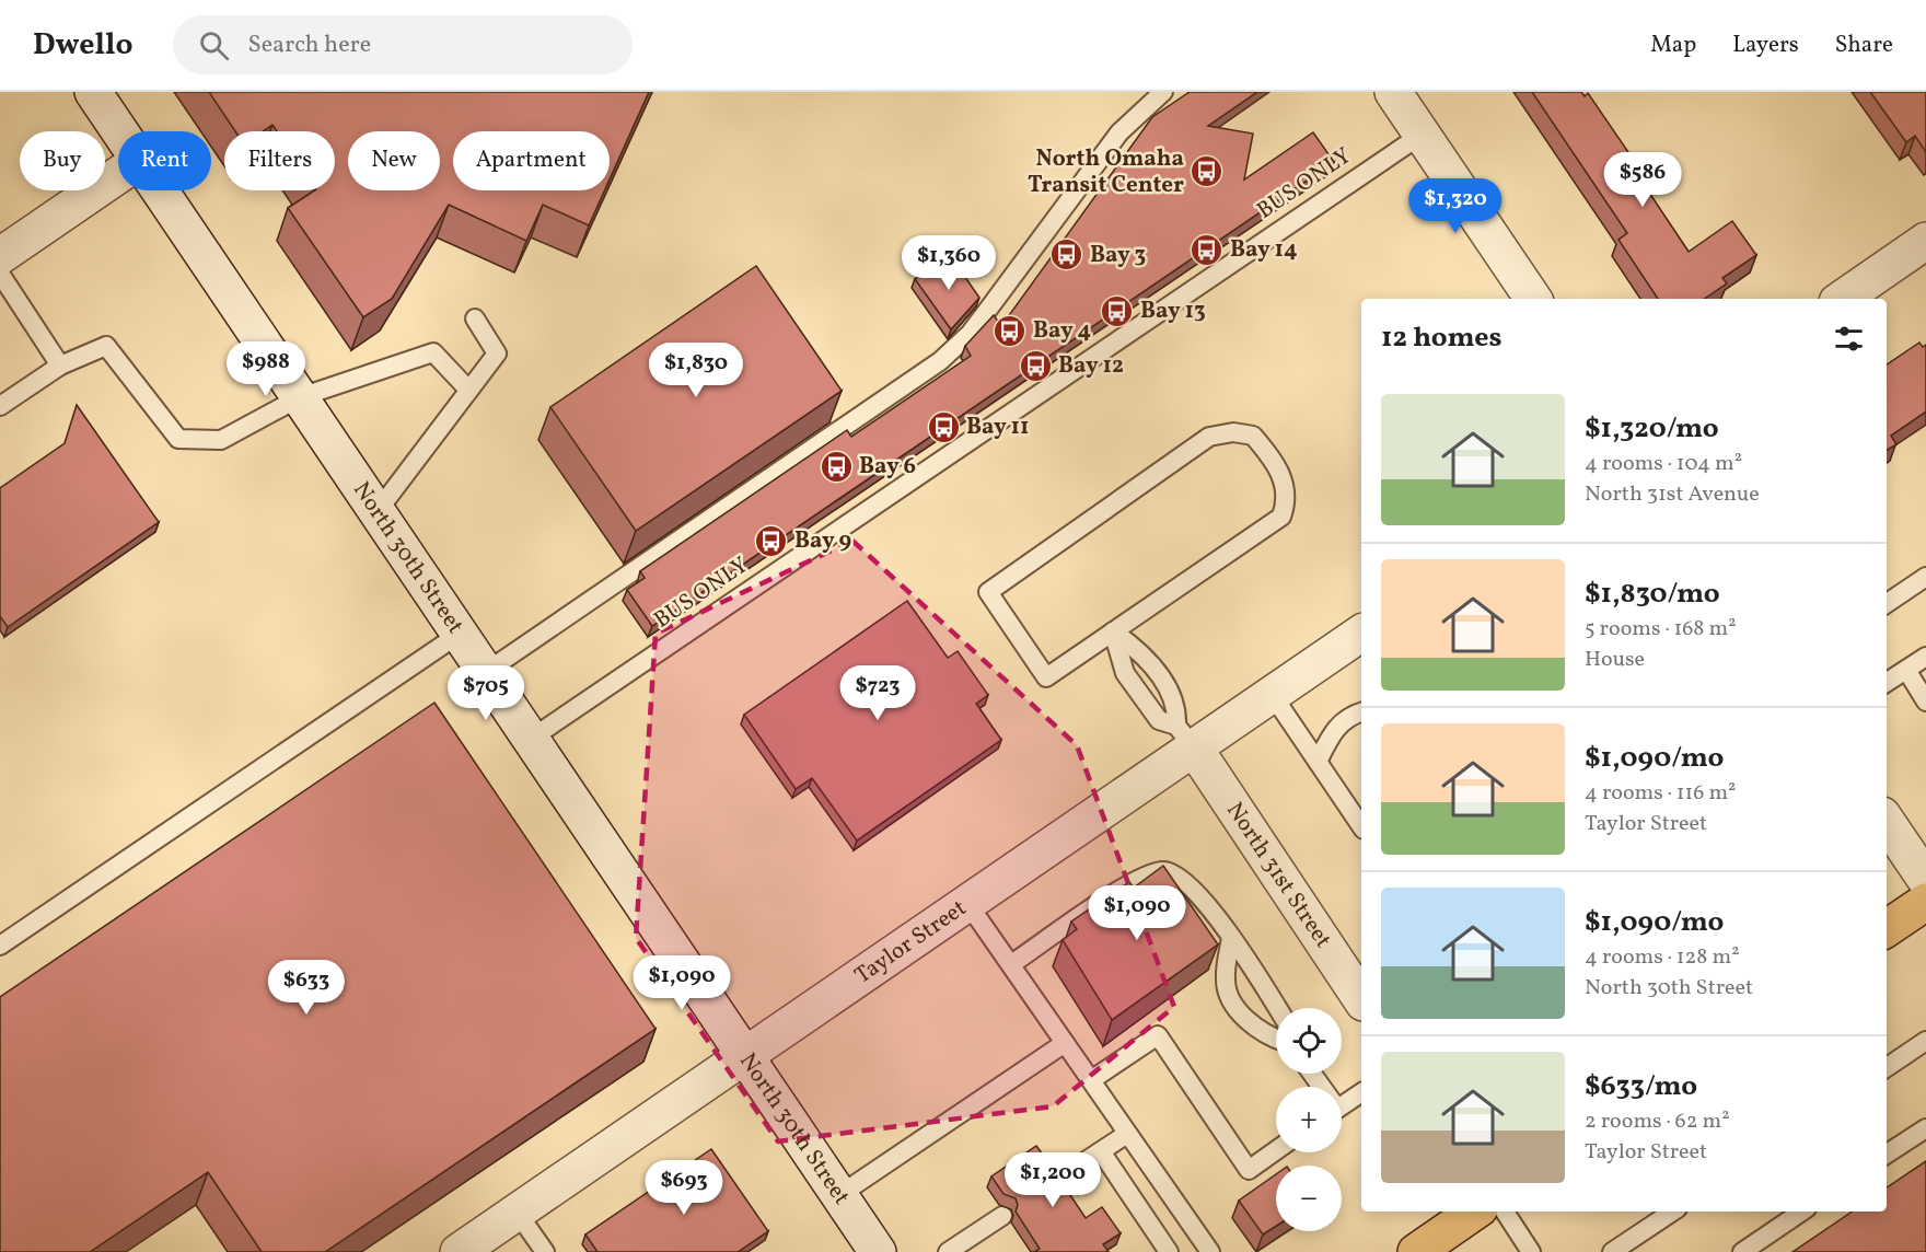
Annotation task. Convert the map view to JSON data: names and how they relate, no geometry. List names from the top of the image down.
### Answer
{
  "streets": {
    "street": ["North 30th Street", "North 31st Street", "Taylor Street"],
    "lane": ["BUS ONLY"]
  },
  "crossings": [
    ["BUS ONLY", "North 30th Street"],
    ["North 30th Street", "Taylor Street"],
    ["North 31st Street", "Taylor Street"]
  ],
  "places": {
    "bus stop": [
      "North Omaha Transit Center",
      "Bay 14",
      "Bay 3",
      "Bay 13",
      "Bay 4",
      "Bay 12",
      "Bay 11",
      "Bay 6",
      "Bay 9"
    ]
  },
  "page": {
    "header": "Dwello",
    "search": "Search here",
    "nav": ["Map", "Layers", "Share"],
    "chip": [
      "Buy",
      "Rent",
      "Filters",
      "New",
      "Apartment"
    ],
    "price": [
      "$586",
      "$1,320",
      "$1,360",
      "$988",
      "$1,830",
      "$705",
      "$723",
      "$1,090",
      "$1,090",
      "$633",
      "$1,200",
      "$693"
    ],
    "heading": "12 homes",
    "list": [
      {
        "name": "$1,320/mo",
        "note": "4 rooms · 104 m² · North 31st Avenue"
      },
      {
        "name": "$1,830/mo",
        "note": "5 rooms · 168 m² · House"
      },
      {
        "name": "$1,090/mo",
        "note": "4 rooms · 116 m² · Taylor Street"
      },
      {
        "name": "$1,090/mo",
        "note": "4 rooms · 128 m² · North 30th Street"
      },
      {
        "name": "$633/mo",
        "note": "2 rooms · 62 m² · Taylor Street"
      }
    ],
    "map_buttons": ["+", "−"]
  }
}
